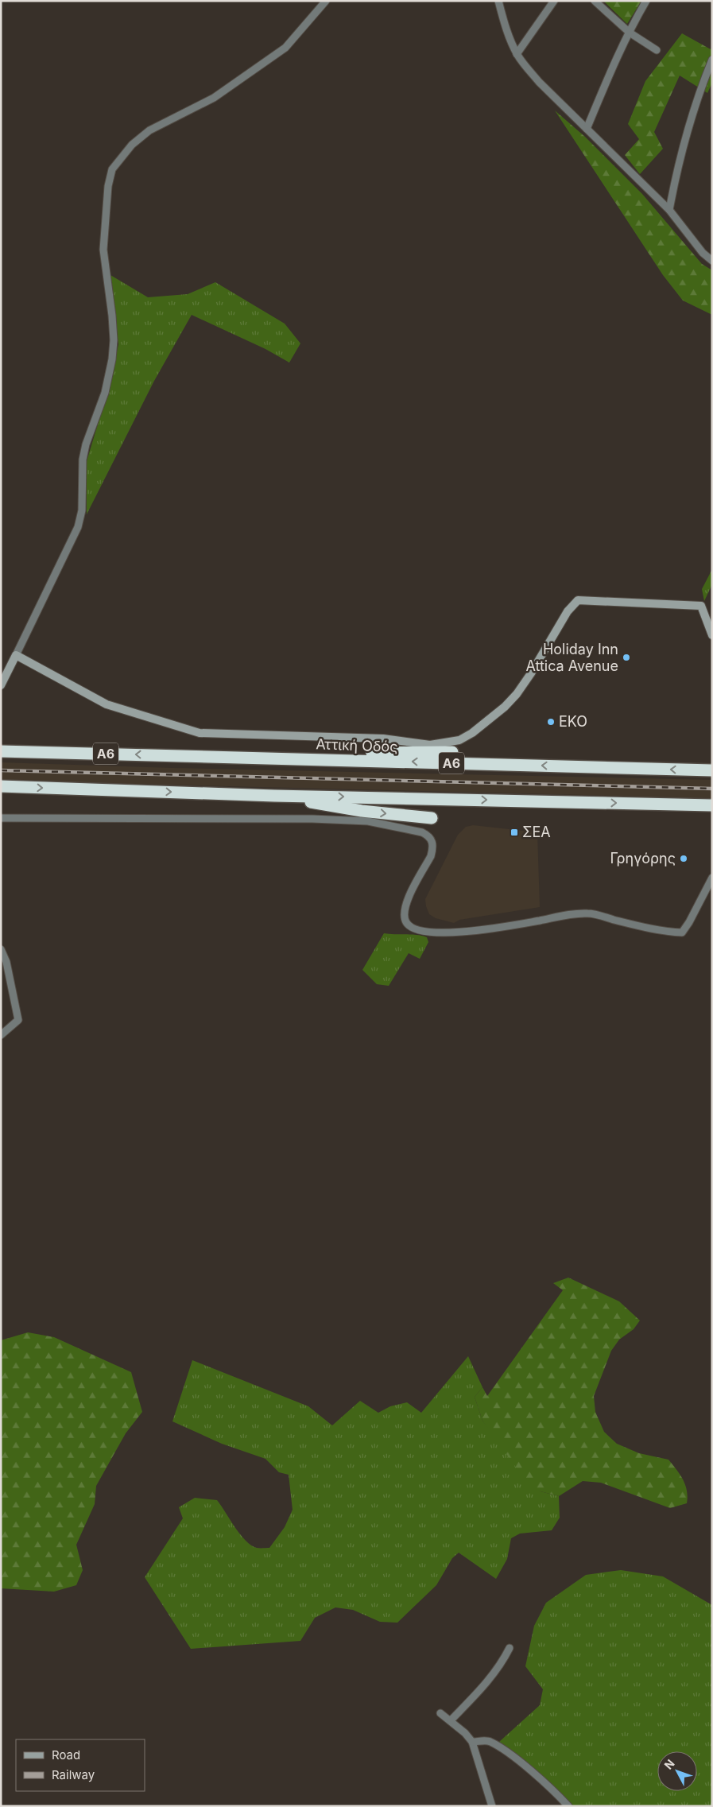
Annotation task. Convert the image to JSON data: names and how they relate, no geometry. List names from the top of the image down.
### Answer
{
  "streets": {
    "highway": ["Αττική Οδός", "Α6"]
  },
  "places": {
    "other": ["Holiday Inn Attica Avenue", "EKO", "Γρηγόρης"],
    "transit": ["ΣΕΑ"]
  },
  "legend": ["Road", "Railway"],
  "north": "top left"
}
